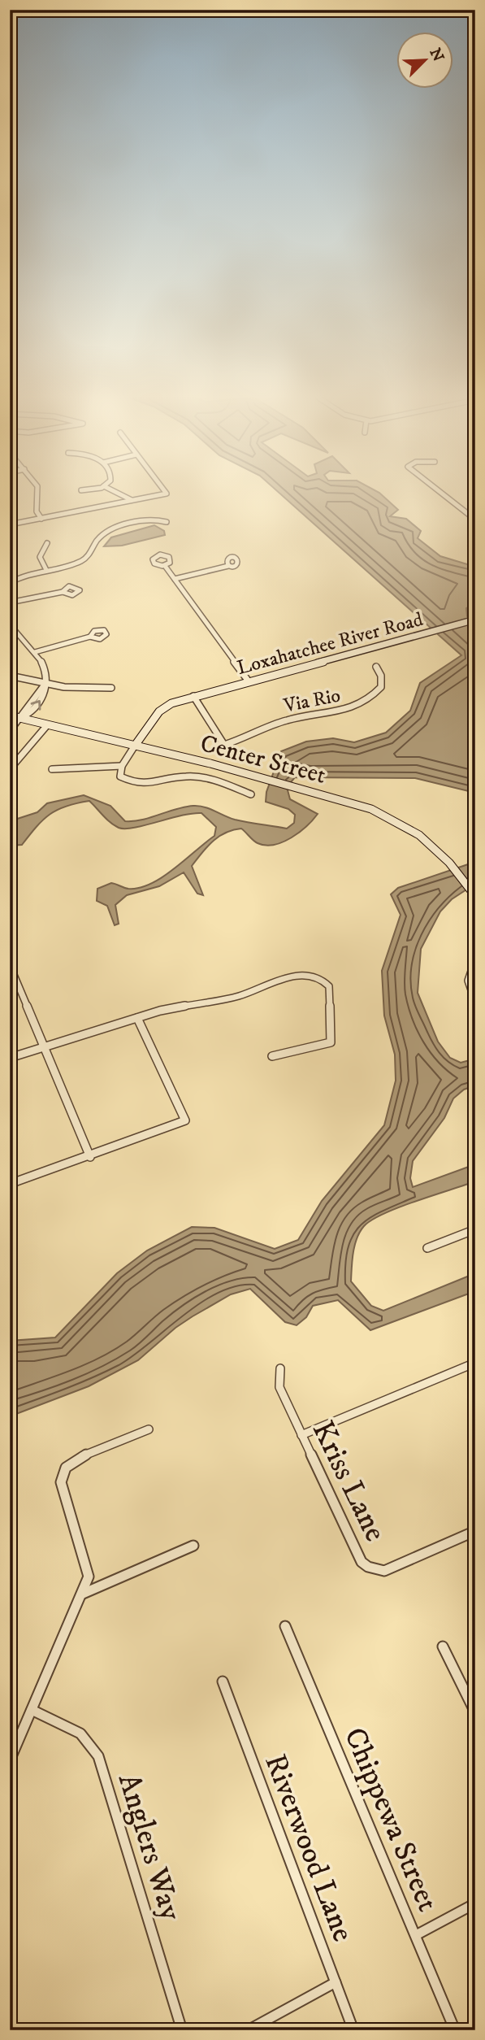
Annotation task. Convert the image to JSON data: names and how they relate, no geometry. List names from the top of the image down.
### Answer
{
  "streets": {
    "street": [
      "Loxahatchee River Road",
      "Via Rio",
      "Center Street",
      "Kriss Lane",
      "Chippewa Street",
      "Anglers Way",
      "Riverwood Lane"
    ]
  },
  "crossings": [
    ["Loxahatchee River Road", "Via Rio"],
    ["Loxahatchee River Road", "Center Street"]
  ],
  "north": "top right"
}
